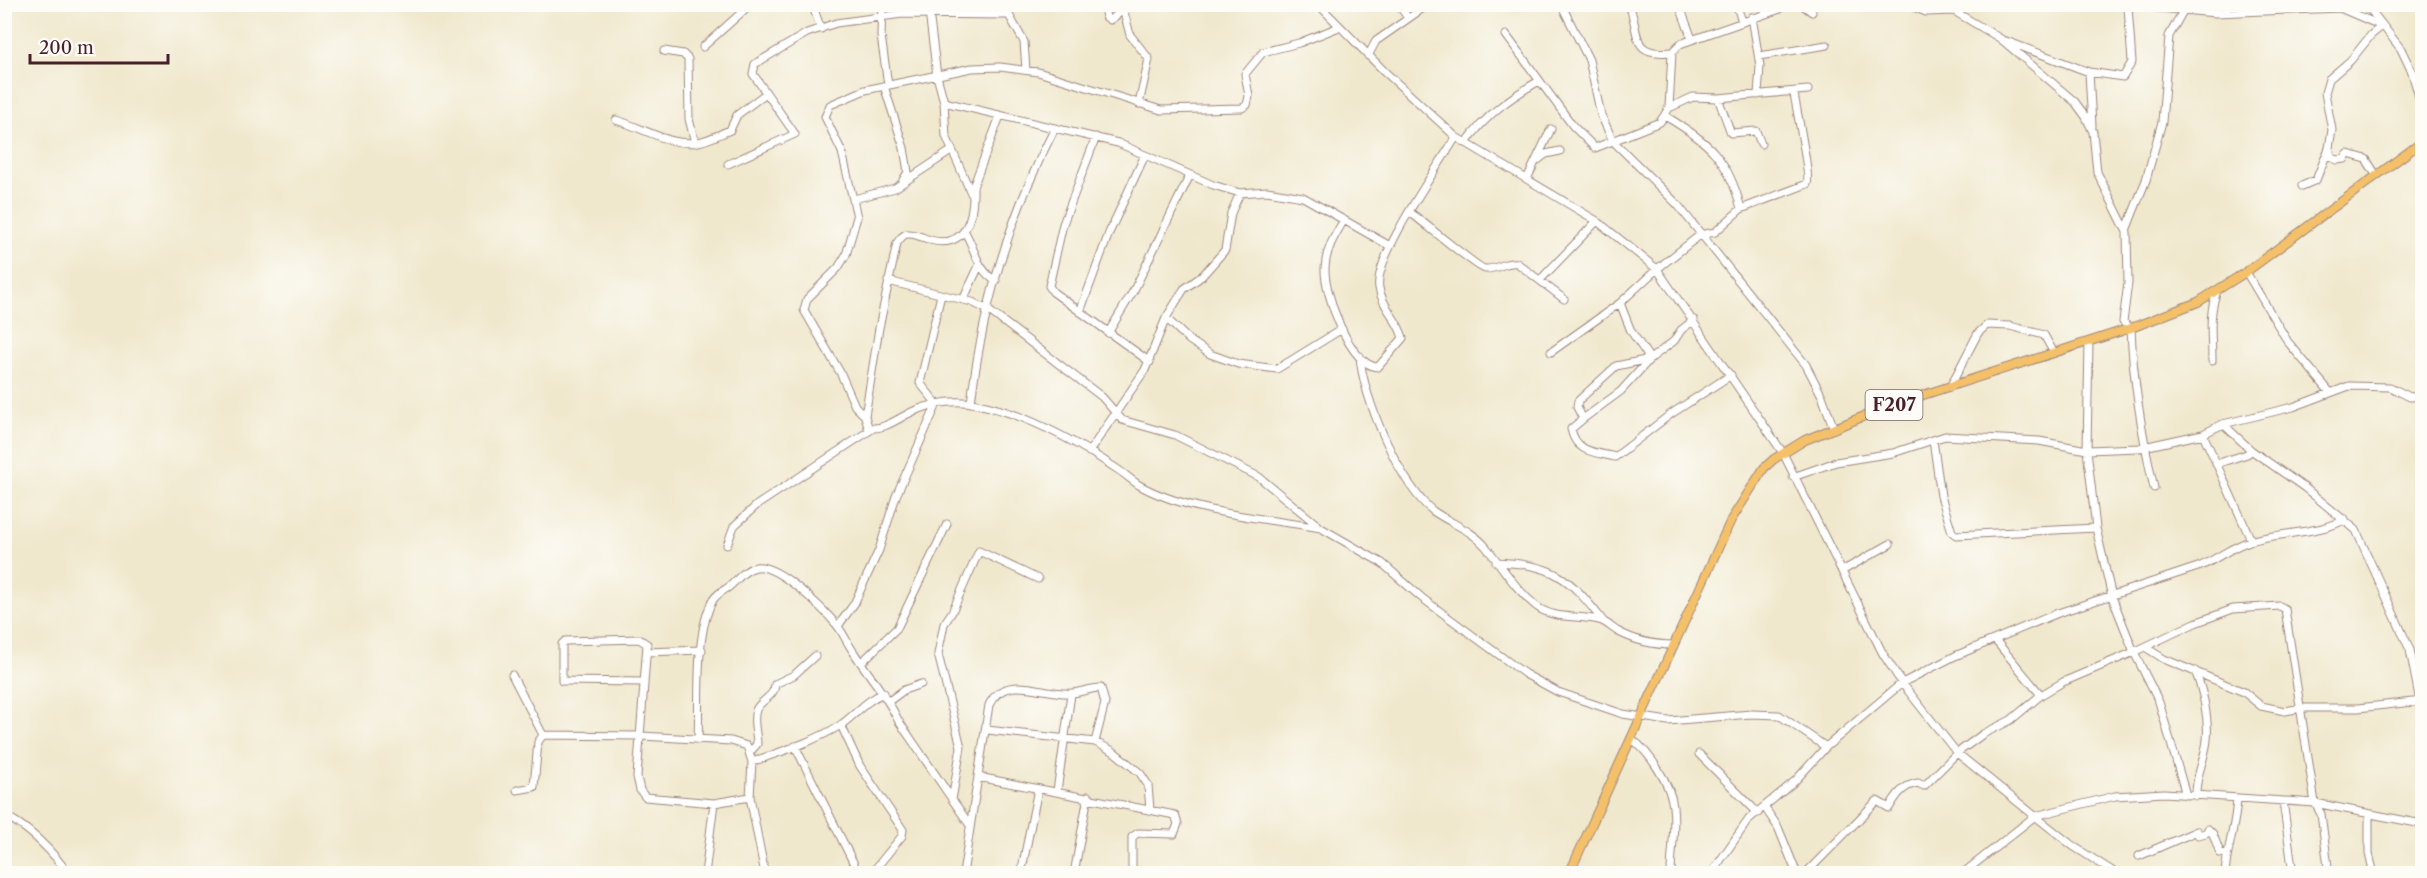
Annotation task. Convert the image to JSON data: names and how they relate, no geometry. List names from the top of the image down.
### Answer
{
  "streets": {
    "main road": ["F207"]
  },
  "scale_bar": "200 m"
}
